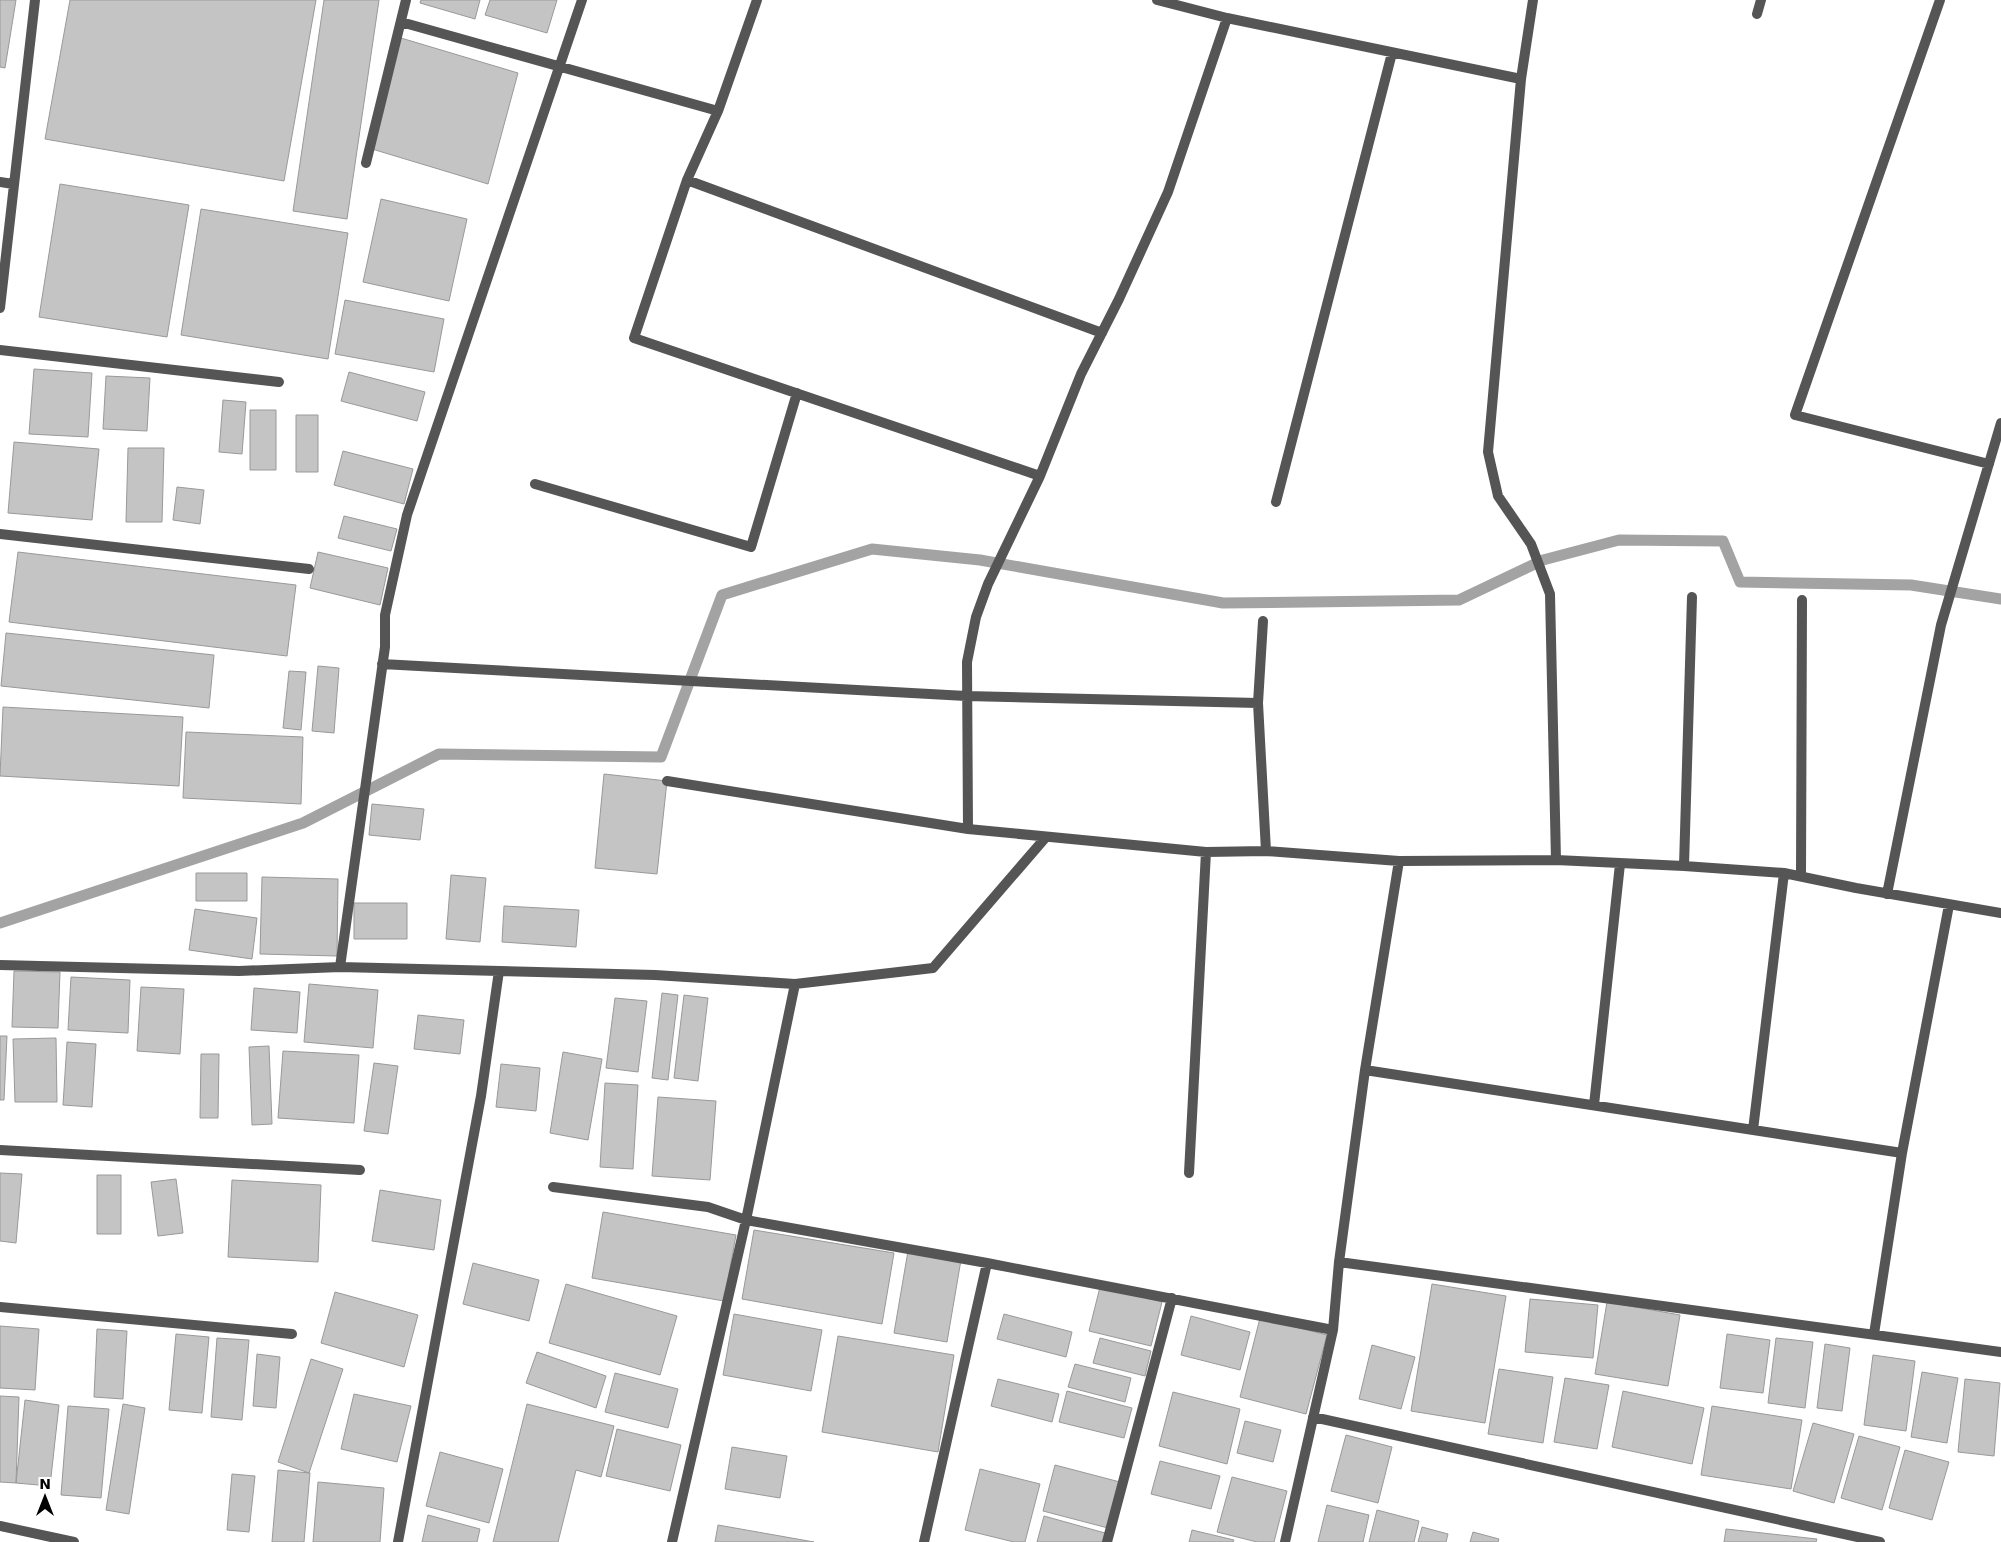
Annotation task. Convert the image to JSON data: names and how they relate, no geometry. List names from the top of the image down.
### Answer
{
  "north": "top"
}
